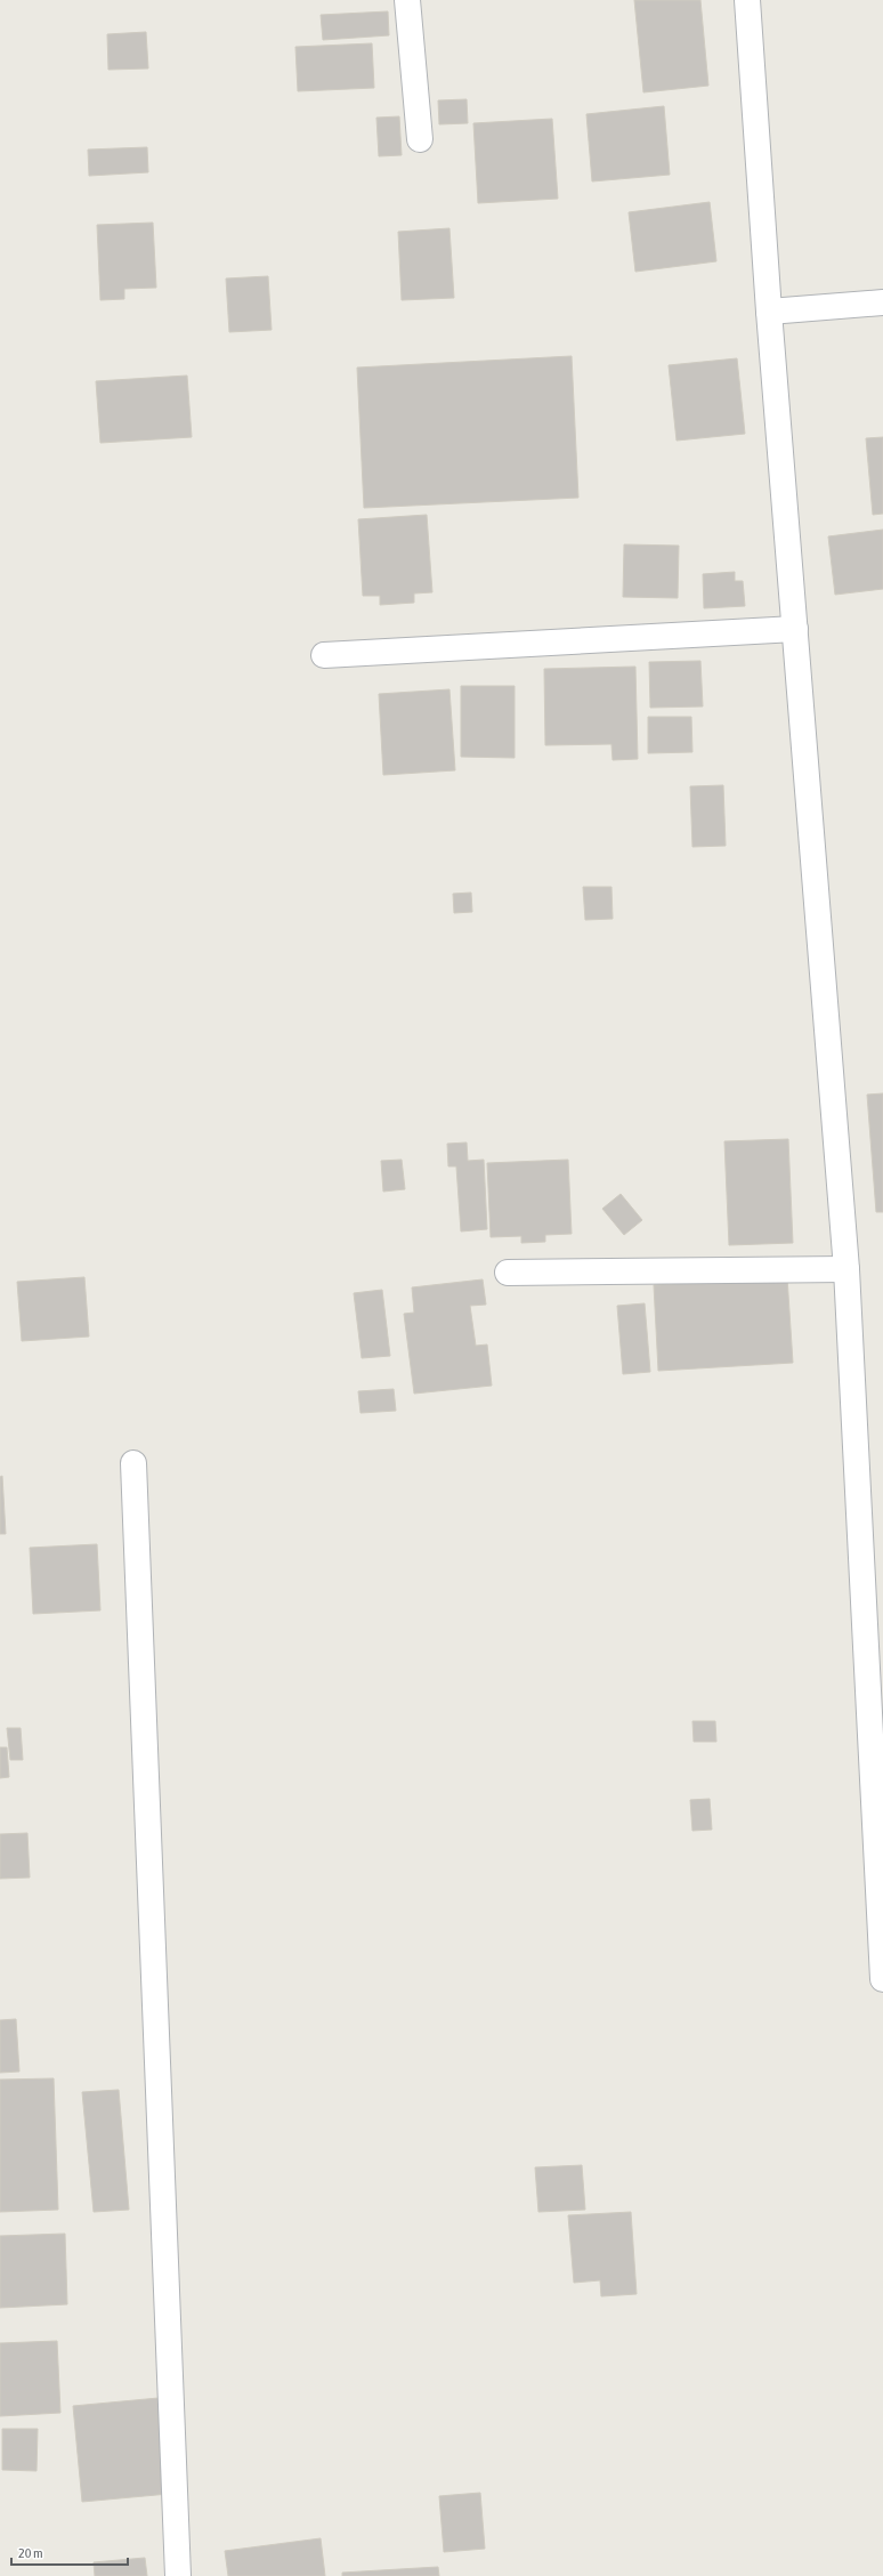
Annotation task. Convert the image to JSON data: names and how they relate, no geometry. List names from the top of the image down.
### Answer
{
  "scale_bar": "20 m"
}
